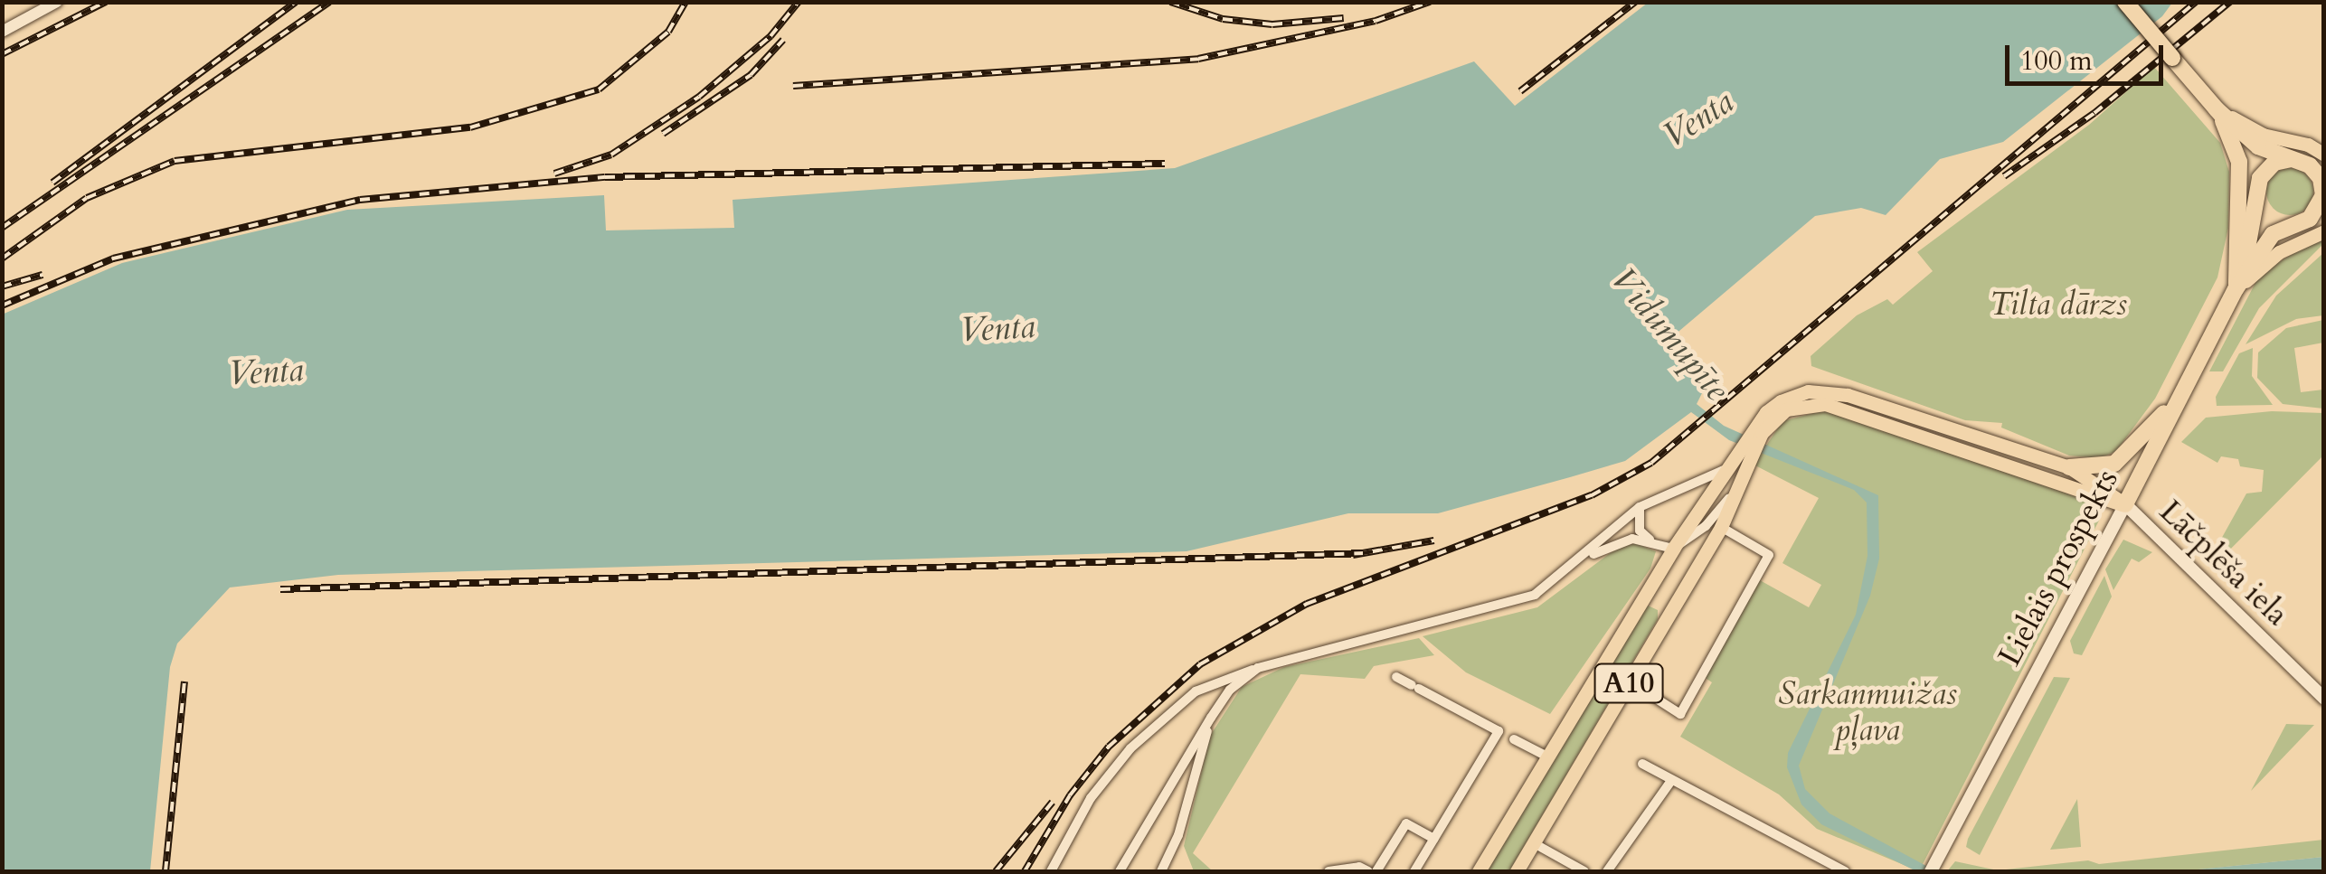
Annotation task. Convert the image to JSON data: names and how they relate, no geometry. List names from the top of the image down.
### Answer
{
  "streets": {
    "highway": ["Lielais prospekts", "A10"],
    "main road": ["Lāčplēša iela"]
  },
  "crossings": [
    ["Lāčplēša iela", "Lielais prospekts"],
    ["Lāčplēša iela", "A10"],
    ["Lielais prospekts", "A10"]
  ],
  "water": ["Venta", "Vidumupīte"],
  "parks": ["Tilta dārzs", "Sarkanmuižas pļava"],
  "scale_bar": "100 m"
}
